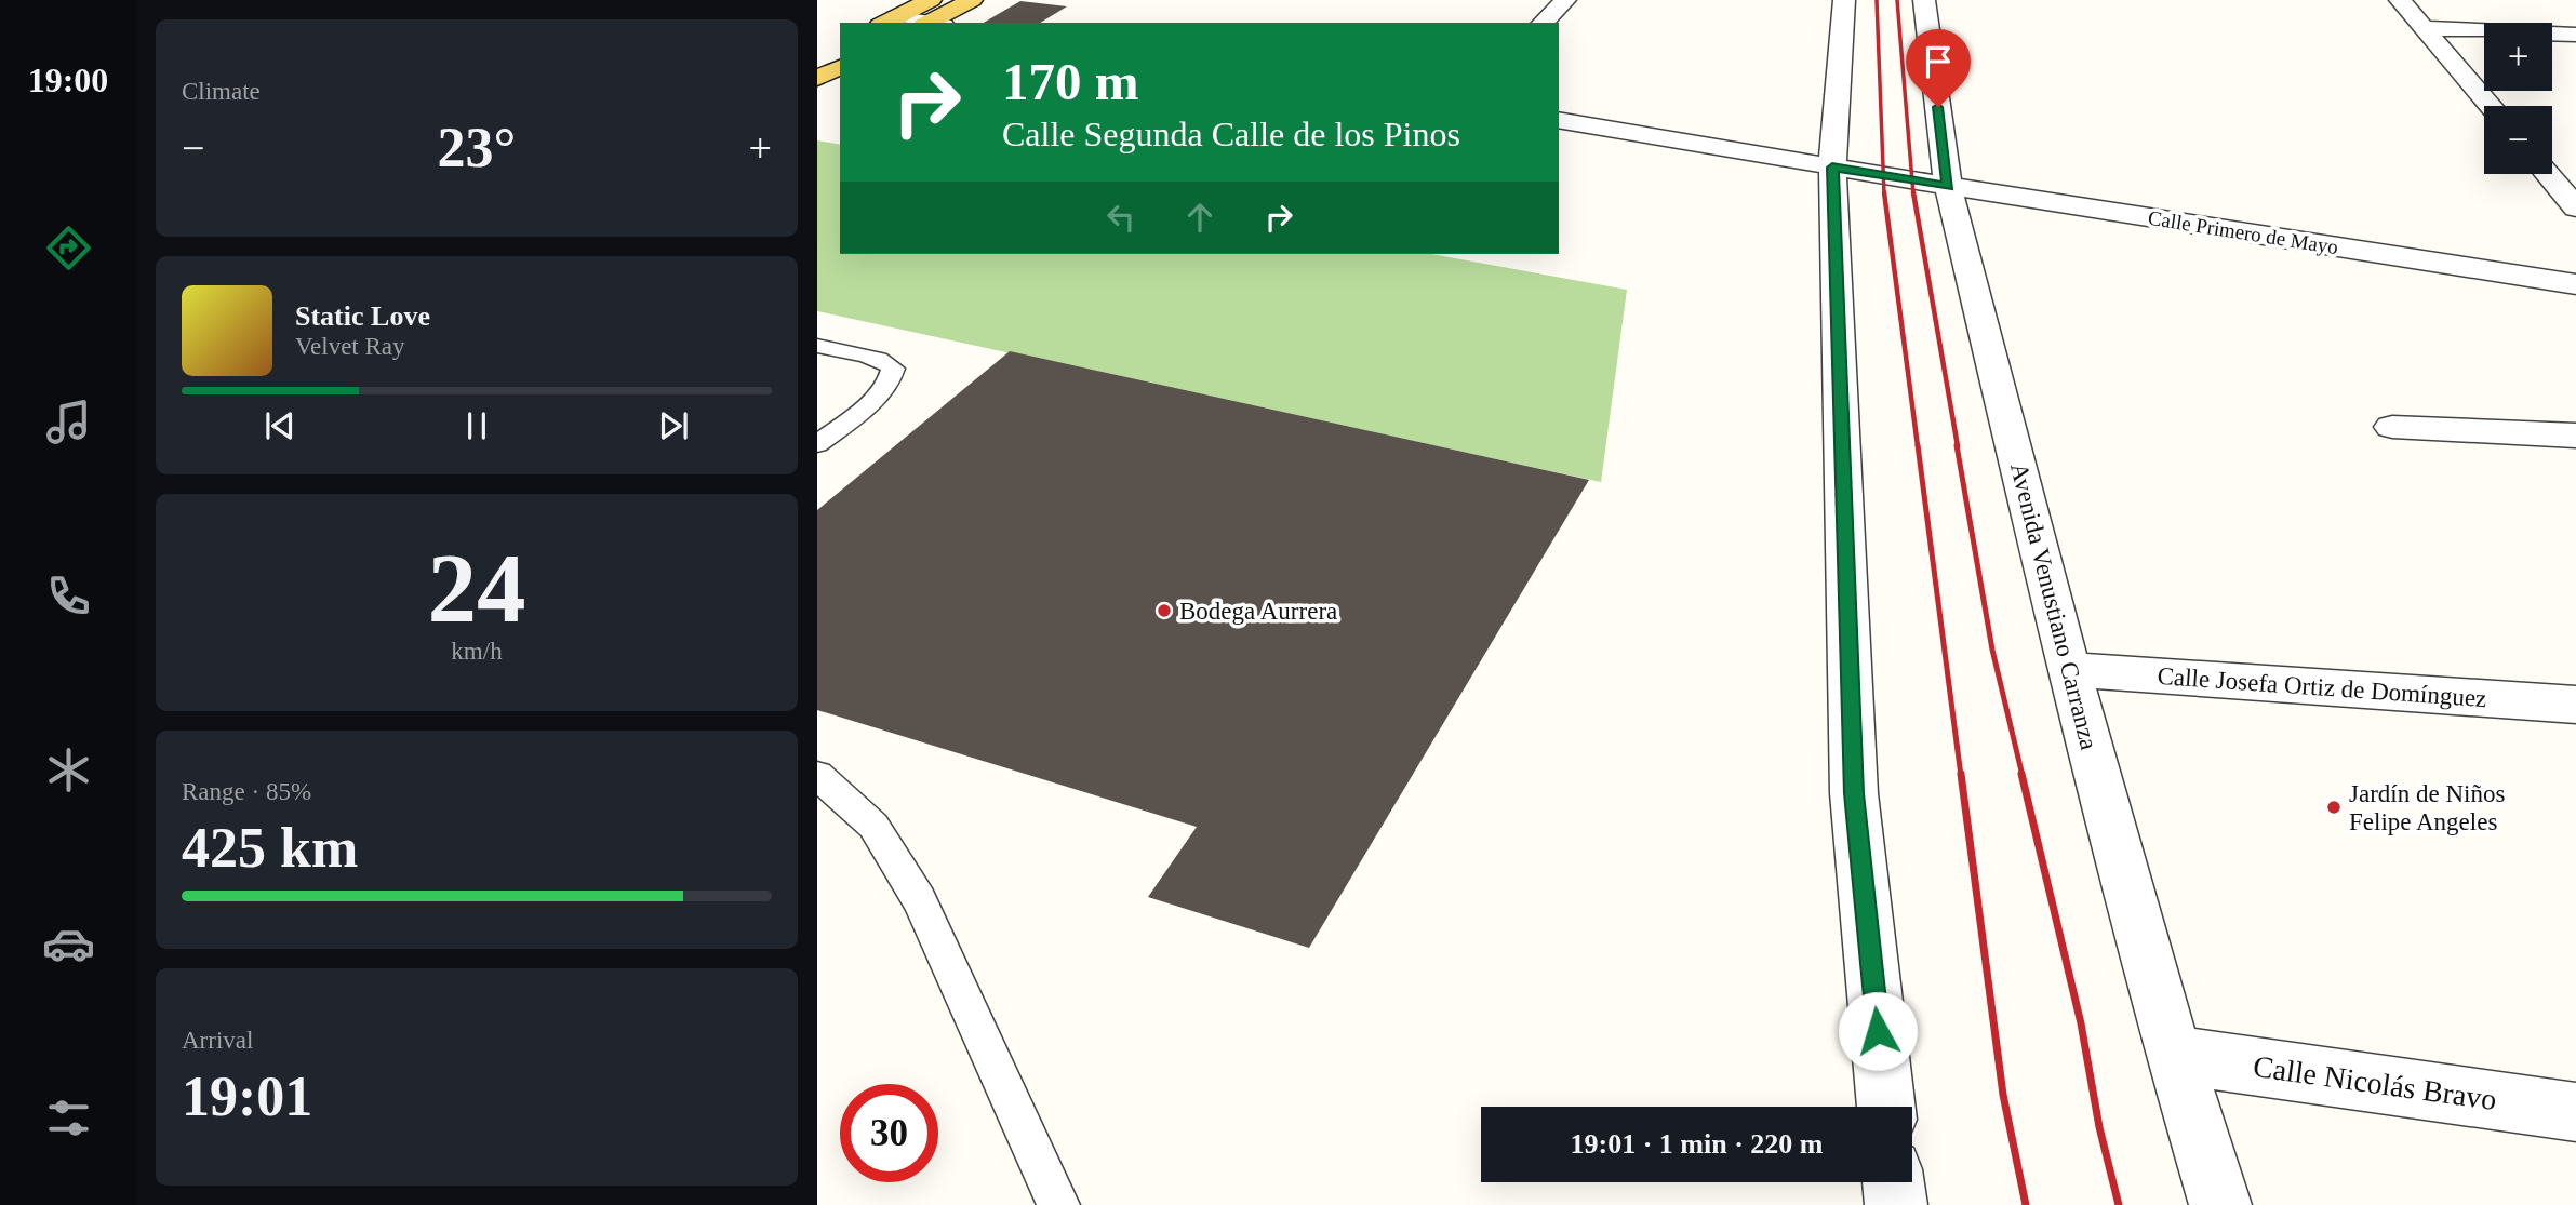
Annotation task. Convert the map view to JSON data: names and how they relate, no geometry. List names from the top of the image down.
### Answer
{
  "streets": {
    "street": [
      "Calle Primero de Mayo",
      "Avenida Venustiano Carranza",
      "Calle Josefa Ortiz de Domínguez",
      "Calle Nicolás Bravo"
    ]
  },
  "crossings": [
    ["Calle Primero de Mayo", "Avenida Venustiano Carranza"],
    ["Avenida Venustiano Carranza", "Calle Josefa Ortiz de Domínguez"],
    ["Avenida Venustiano Carranza", "Calle Nicolás Bravo"]
  ],
  "places": ["Bodega Aurrera", "Jardín de Niños Felipe Angeles"],
  "page": {
    "tabs": "19:00",
    "tile": [
      "Climate",
      ["24", "km/h"],
      ["Range · 85%", "425 km"],
      ["Arrival", "19:01"]
    ],
    "map_buttons": ["+", "−"],
    "turn": ["170 m", "Calle Segunda Calle de los Pinos"],
    "heat": ["−", "23°", "+"],
    "song": ["Static Love", "Velvet Ray"],
    "limit": "30",
    "trip": "19:01 · 1 min · 220 m"
  }
}
